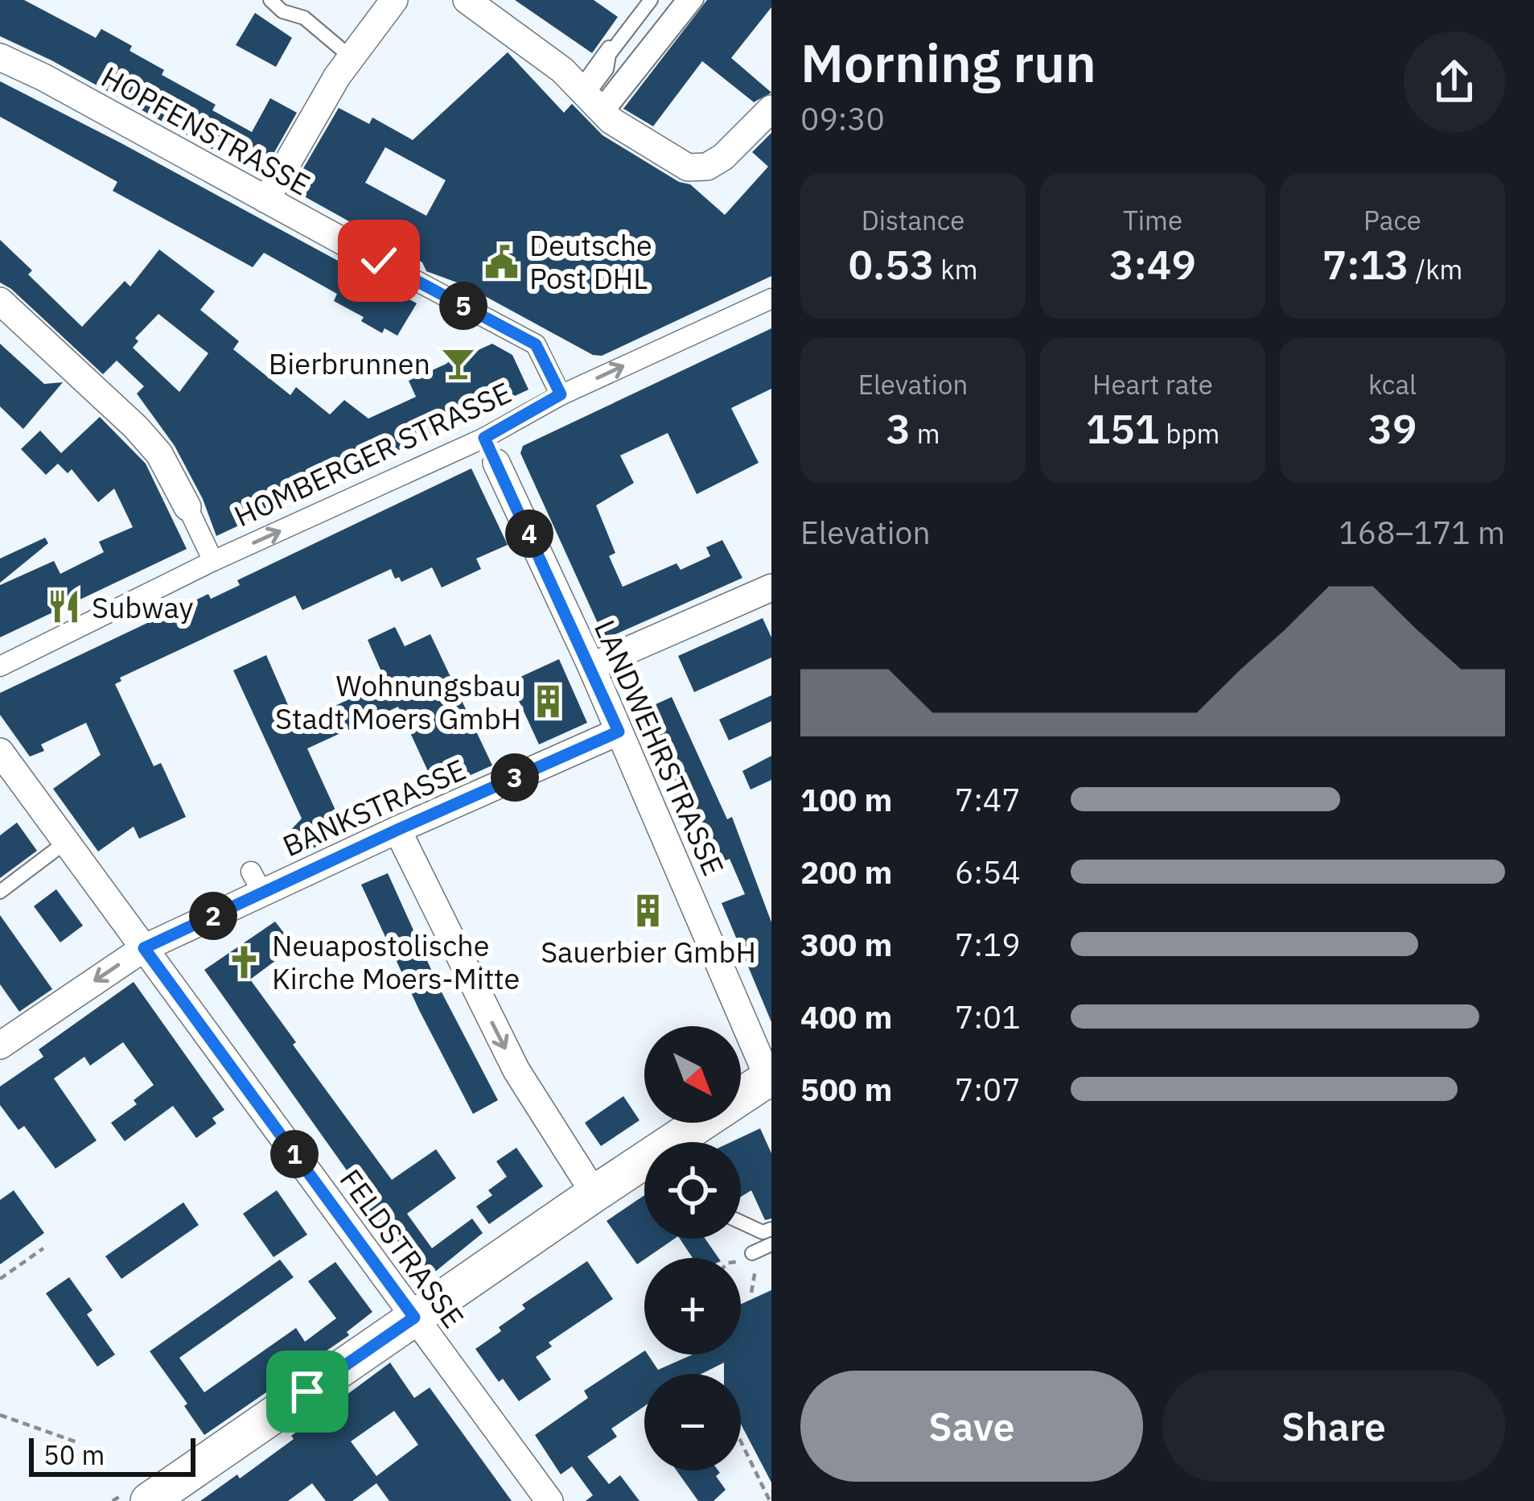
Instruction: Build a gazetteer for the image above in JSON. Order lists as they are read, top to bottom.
{
  "streets": {
    "street": [
      "HOPFENSTRASSE",
      "HOMBERGER STRASSE",
      "LANDWEHRSTRASSE",
      "BANKSTRASSE",
      "FELDSTRASSE"
    ]
  },
  "crossings": [
    ["HOPFENSTRASSE", "HOMBERGER STRASSE"],
    ["HOMBERGER STRASSE", "LANDWEHRSTRASSE"],
    ["LANDWEHRSTRASSE", "BANKSTRASSE"],
    ["BANKSTRASSE", "FELDSTRASSE"]
  ],
  "one_way": ["HOMBERGER STRASSE"],
  "places": {
    "public building": ["Deutsche Post DHL"],
    "bar": ["Bierbrunnen"],
    "restaurant": ["Subway"],
    "building": ["Wohnungsbau Stadt Moers GmbH", "Sauerbier GmbH"],
    "church": ["Neuapostolische Kirche Moers-Mitte"]
  },
  "scale_bar": "50 m",
  "north": "bottom right",
  "page": {
    "heading": ["Morning run", "09:30"],
    "stats": [
      ["Distance", "0.53 km"],
      ["Time", "3:49"],
      ["Pace", "7:13 /km"],
      ["Elevation", "3 m"],
      ["Heart rate", "151 bpm"],
      ["kcal", "39"]
    ],
    "pins": [
      "5",
      "4",
      "3",
      "2",
      "1"
    ],
    "chart": ["Elevation", "168–171 m"],
    "list": [
      {
        "name": "100 m",
        "note": "7:47"
      },
      {
        "name": "200 m",
        "note": "6:54"
      },
      {
        "name": "300 m",
        "note": "7:19"
      },
      {
        "name": "400 m",
        "note": "7:01"
      },
      {
        "name": "500 m",
        "note": "7:07"
      }
    ],
    "map_buttons": ["+", "−"],
    "buttons": ["Save", "Share"],
    "scale": "50 m"
  }
}
